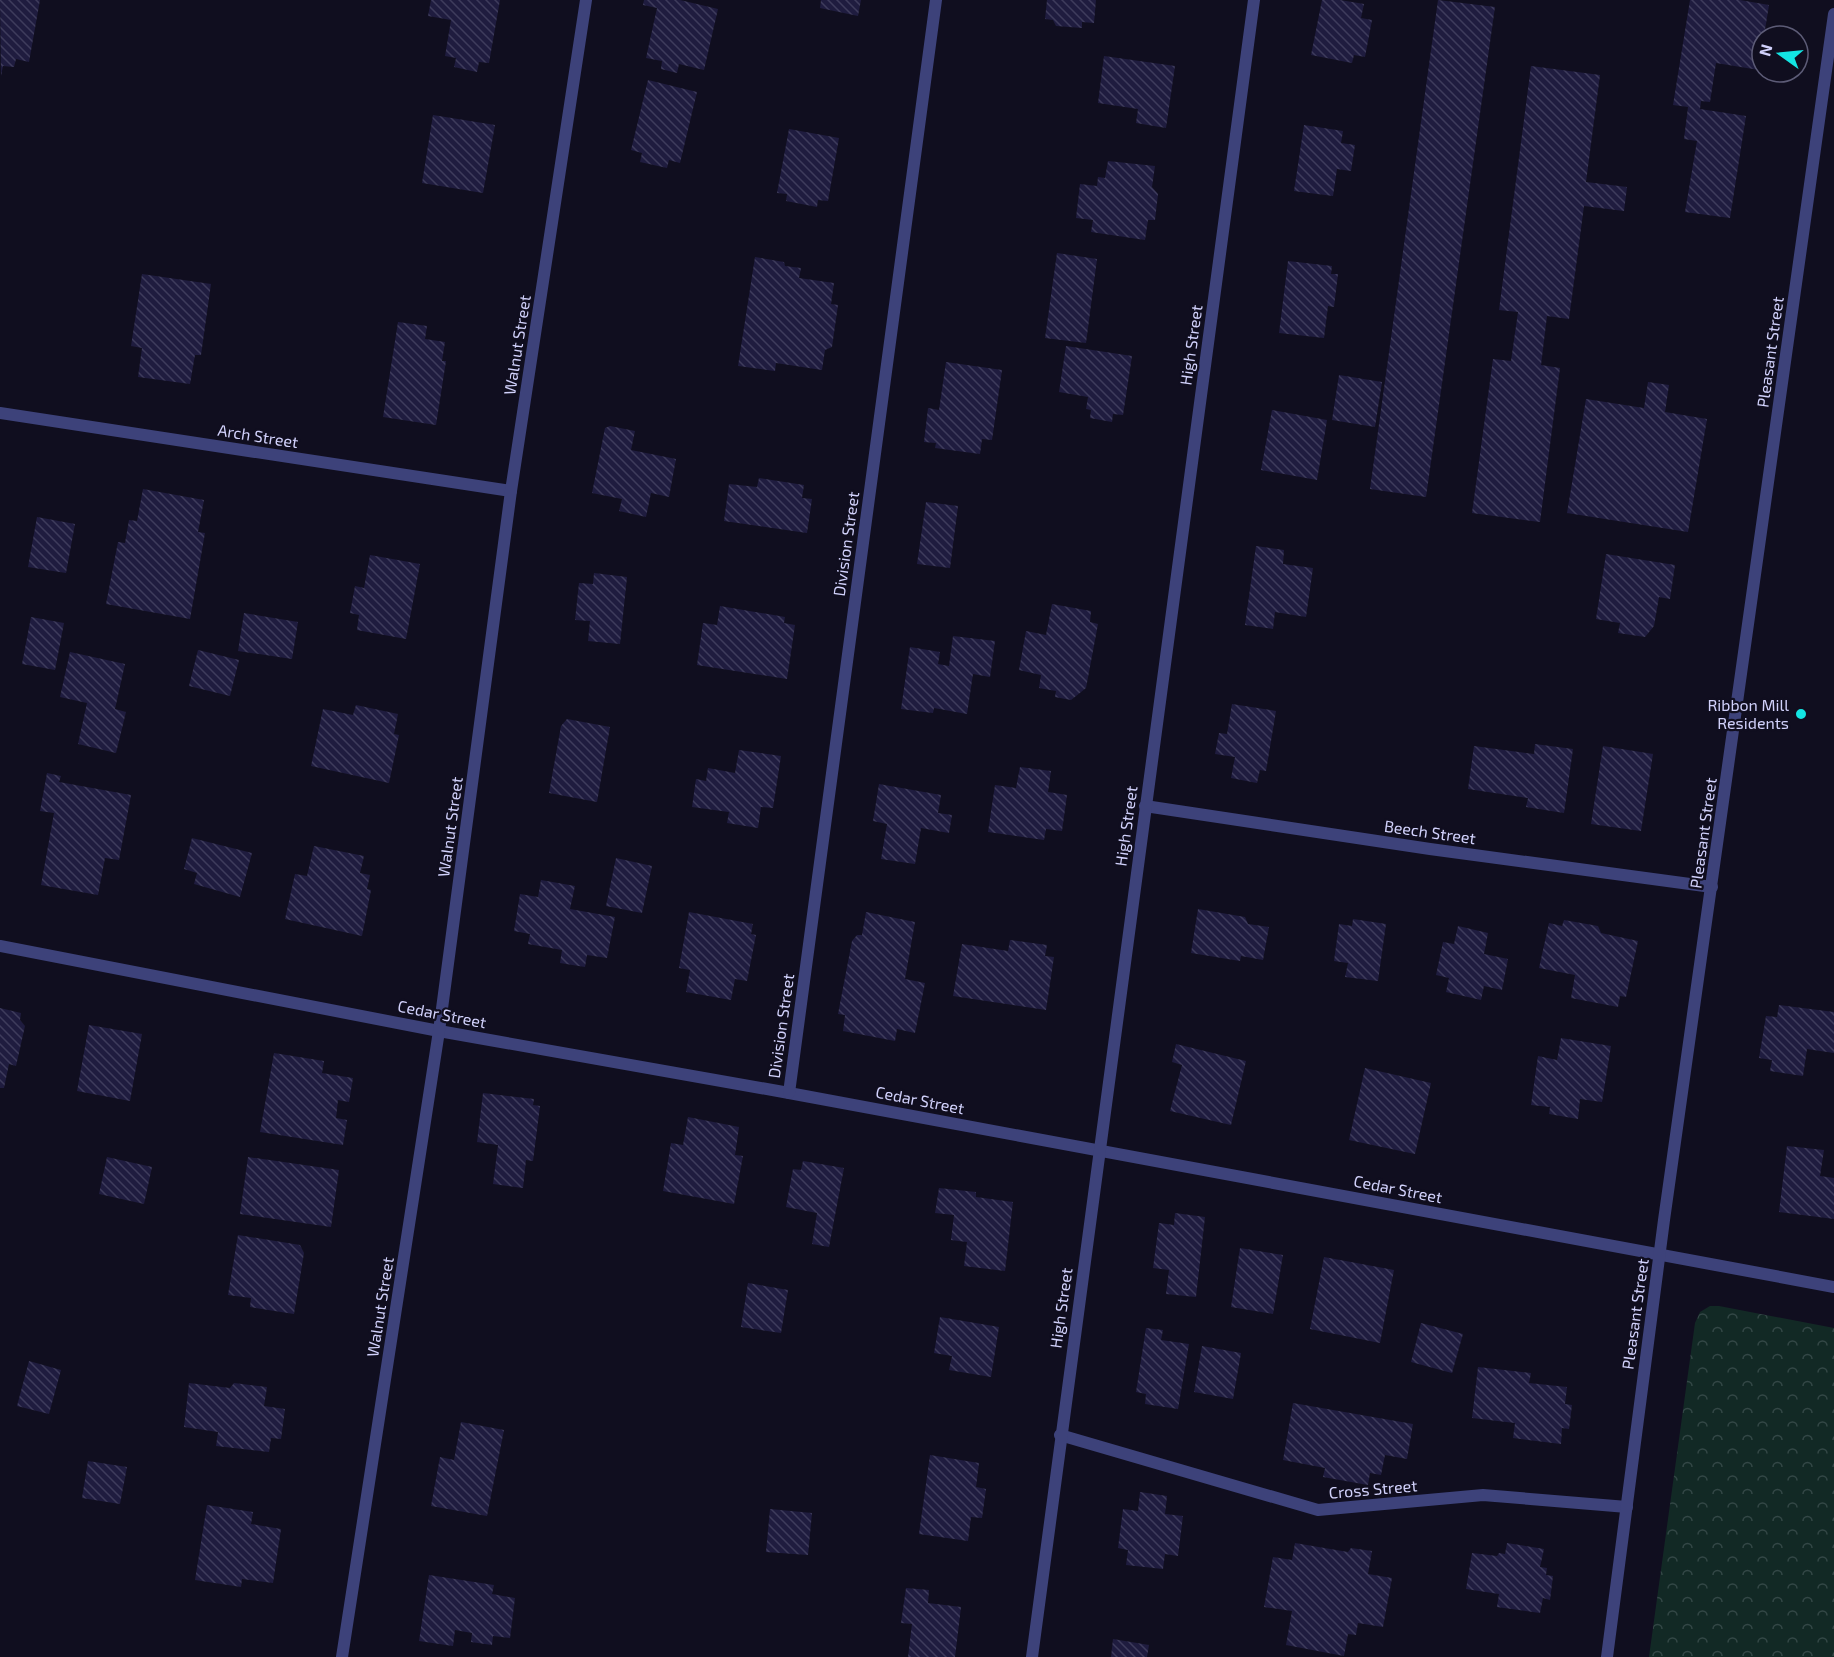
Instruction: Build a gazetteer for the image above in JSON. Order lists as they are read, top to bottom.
{
  "streets": {
    "street": [
      "Walnut Street",
      "High Street",
      "Pleasant Street",
      "Arch Street",
      "Division Street",
      "Beech Street",
      "Cedar Street",
      "Cross Street"
    ]
  },
  "crossings": [
    ["Walnut Street", "Arch Street"],
    ["Walnut Street", "Cedar Street"],
    ["High Street", "Beech Street"],
    ["High Street", "Cedar Street"],
    ["High Street", "Cross Street"],
    ["Pleasant Street", "Beech Street"],
    ["Pleasant Street", "Cedar Street"],
    ["Pleasant Street", "Cross Street"],
    ["Division Street", "Cedar Street"]
  ],
  "places": ["Ribbon Mill Residents"],
  "north": "left"
}
